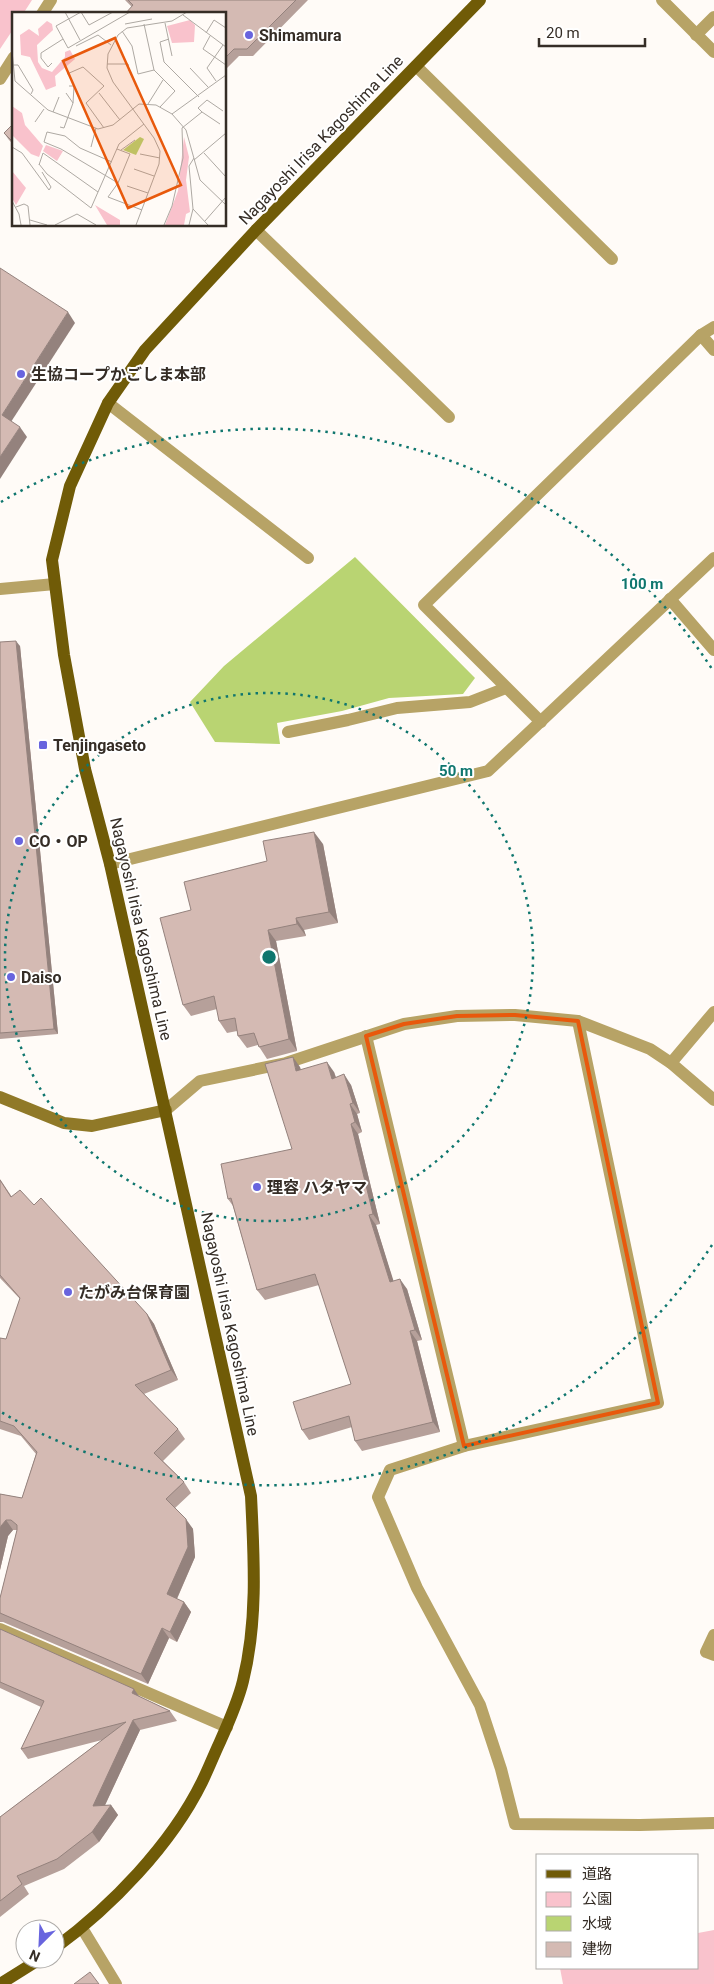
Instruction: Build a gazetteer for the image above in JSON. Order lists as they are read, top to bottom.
{
  "streets": {
    "main road": ["Nagayoshi Irisa Kagoshima Line"]
  },
  "places": {
    "other": [
      "Shimamura",
      "生協コープかごしま本部",
      "CO・OP",
      "Daiso",
      "理容 ハタヤマ",
      "たがみ台保育園"
    ],
    "transit": ["Tenjingaseto"]
  },
  "legend": [
    "道路",
    "公園",
    "水域",
    "建物"
  ],
  "scale_bar": "20 m",
  "north": "bottom left",
  "rings": ["100 m", "50 m"]
}
